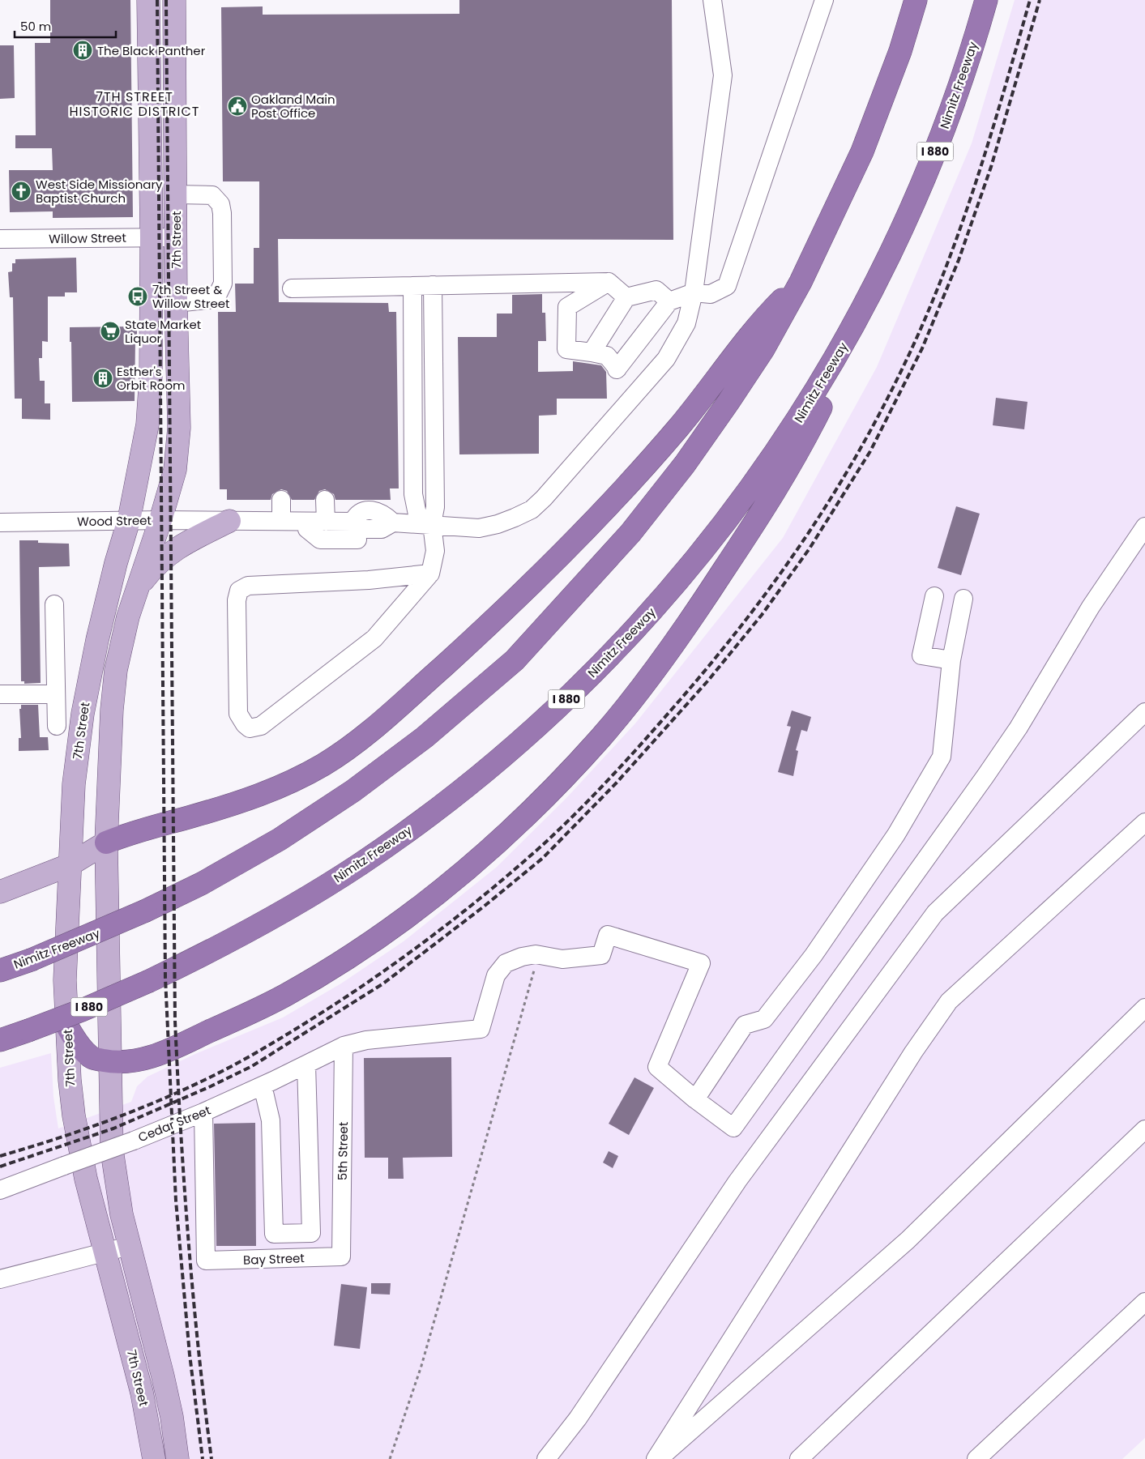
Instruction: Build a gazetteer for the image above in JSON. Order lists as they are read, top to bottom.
{
  "streets": {
    "highway": ["Nimitz Freeway", "I 880"],
    "main road": ["7th Street"],
    "street": [
      "Willow Street",
      "Wood Street",
      "Cedar Street",
      "5th Street",
      "Bay Street"
    ]
  },
  "crossings": [
    ["Willow Street", "7th Street"],
    ["7th Street", "Wood Street"],
    ["Cedar Street", "5th Street"],
    ["Cedar Street", "Bay Street"],
    ["5th Street", "Bay Street"]
  ],
  "districts": ["7TH STREET HISTORIC DISTRICT"],
  "places": {
    "building": ["The Black Panther", "Esther's Orbit Room"],
    "public building": ["Oakland Main Post Office"],
    "church": ["West Side Missionary Baptist Church"],
    "bus stop": ["7th Street & Willow Street"],
    "supermarket": ["State Market Liquor"]
  },
  "scale_bar": "50 m"
}
